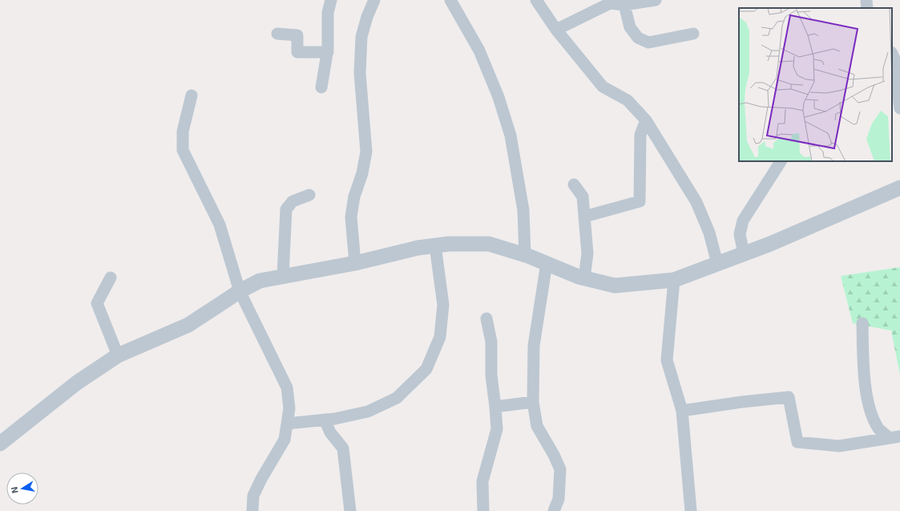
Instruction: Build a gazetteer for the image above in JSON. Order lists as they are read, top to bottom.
{
  "north": "left"
}
